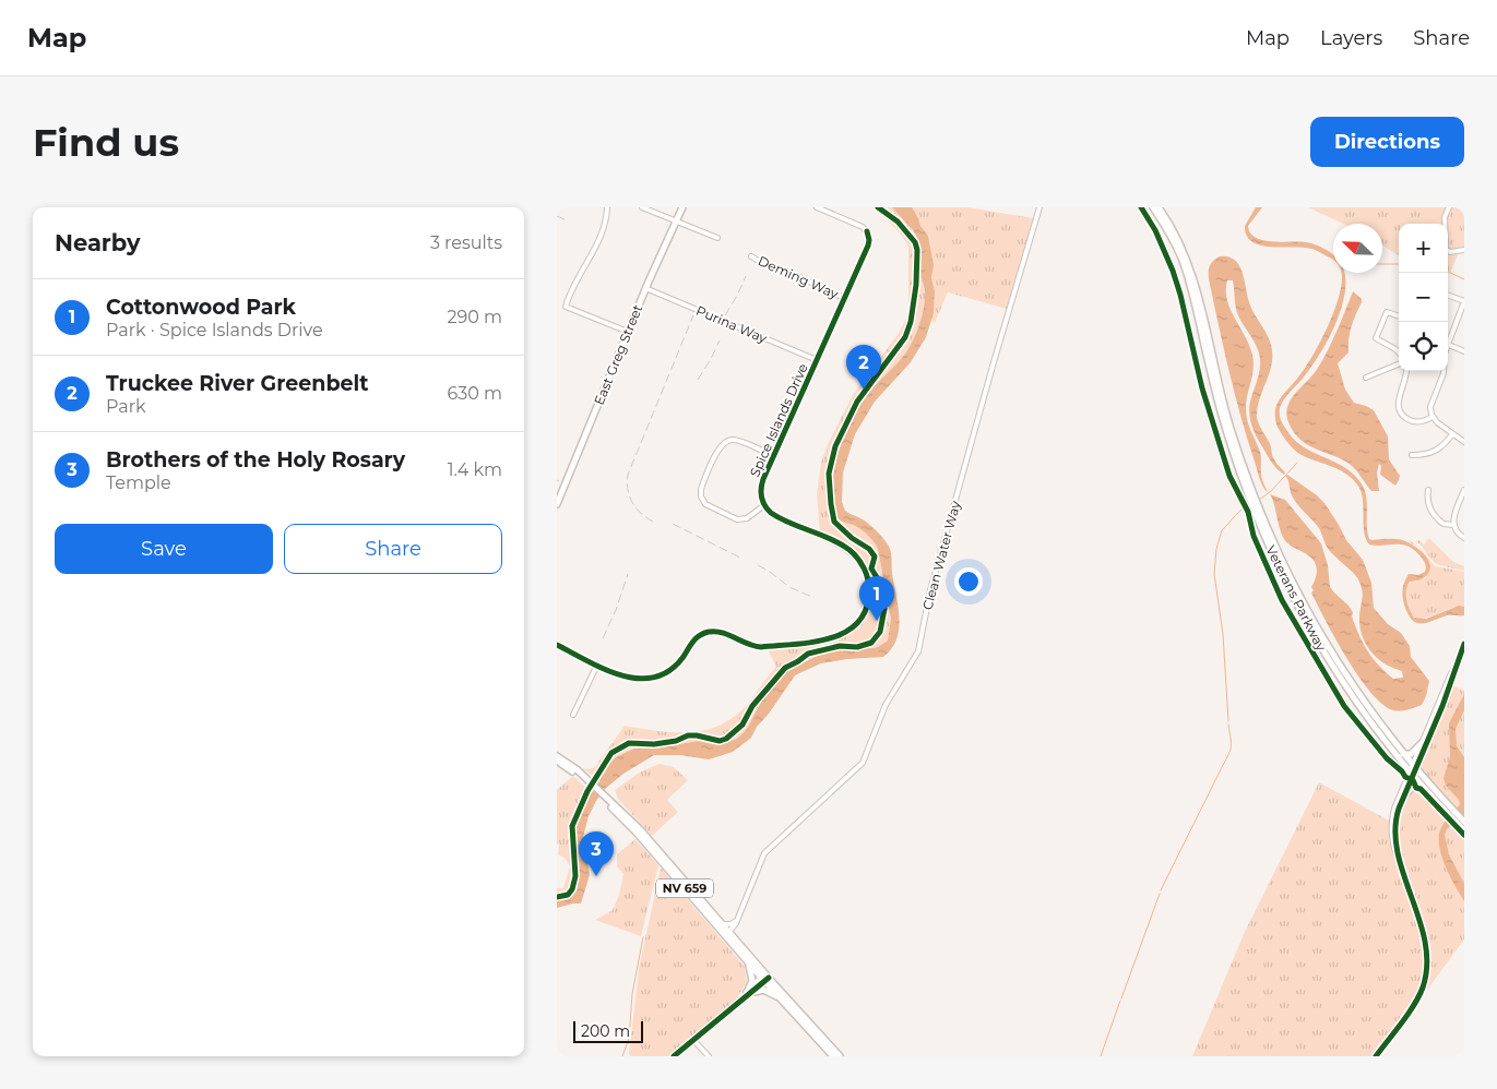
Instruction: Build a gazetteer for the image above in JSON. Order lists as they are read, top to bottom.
{
  "streets": {
    "main road": ["East Greg Street", "Veterans Parkway", "NV 659"],
    "street": [
      "Deming Way",
      "Purina Way",
      "Spice Islands Drive",
      "Clean Water Way"
    ]
  },
  "crossings": [
    ["Deming Way", "Spice Islands Drive"],
    ["Purina Way", "East Greg Street"],
    ["Purina Way", "Spice Islands Drive"],
    ["Clean Water Way", "NV 659"]
  ],
  "scale_bar": "200 m",
  "north": "top left",
  "page": {
    "header": "Map",
    "nav": ["Map", "Layers", "Share"],
    "buttons": [
      "Directions",
      ["Save", "Share"]
    ],
    "title": "Find us",
    "heading": ["Nearby", "3 results"],
    "map_buttons": ["+", "−"],
    "list": [
      {
        "mark": "1",
        "name": "Cottonwood Park",
        "note": "Park · Spice Islands Drive",
        "value": "290 m"
      },
      {
        "mark": "2",
        "name": "Truckee River Greenbelt",
        "note": "Park",
        "value": "630 m"
      },
      {
        "mark": "3",
        "name": "Brothers of the Holy Rosary",
        "note": "Temple",
        "value": "1.4 km"
      }
    ],
    "pins": ["2", "1", "3"],
    "scale": "200 m"
  }
}
